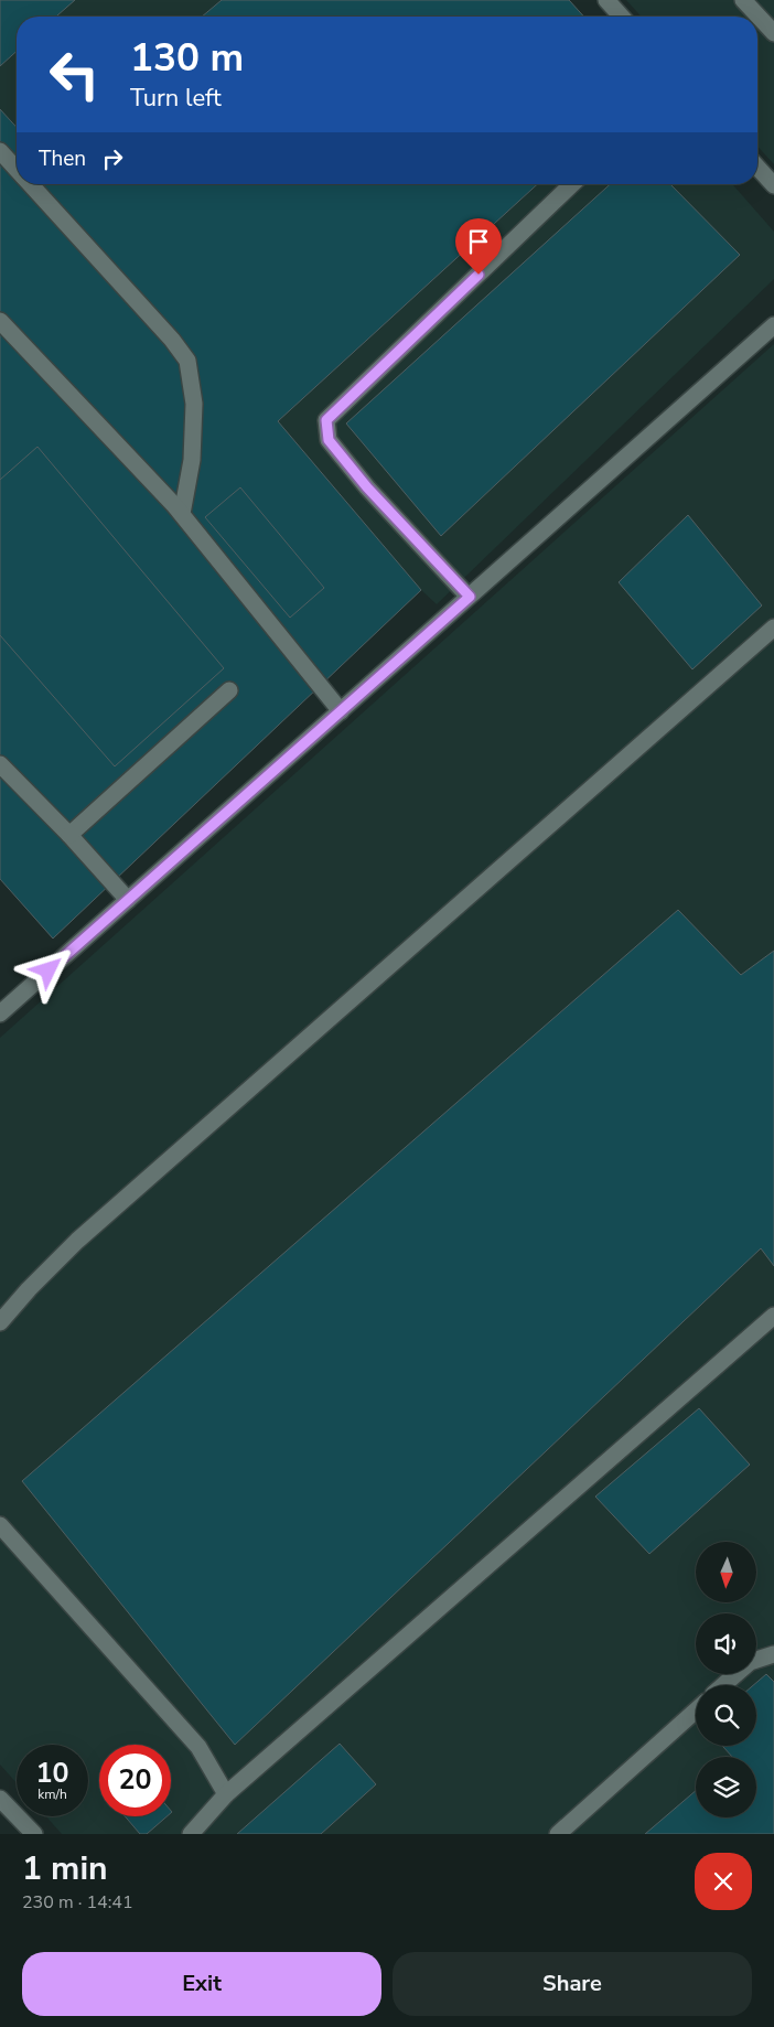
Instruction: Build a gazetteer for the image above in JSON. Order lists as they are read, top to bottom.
{
  "north": "bottom",
  "page": {
    "turn": ["130 m", "Turn left"],
    "then": "Then",
    "speed": "10 km/h",
    "limit": "20",
    "heading": ["1 min", "230 m · 14:41"],
    "buttons": ["Exit", "Share"]
  }
}
